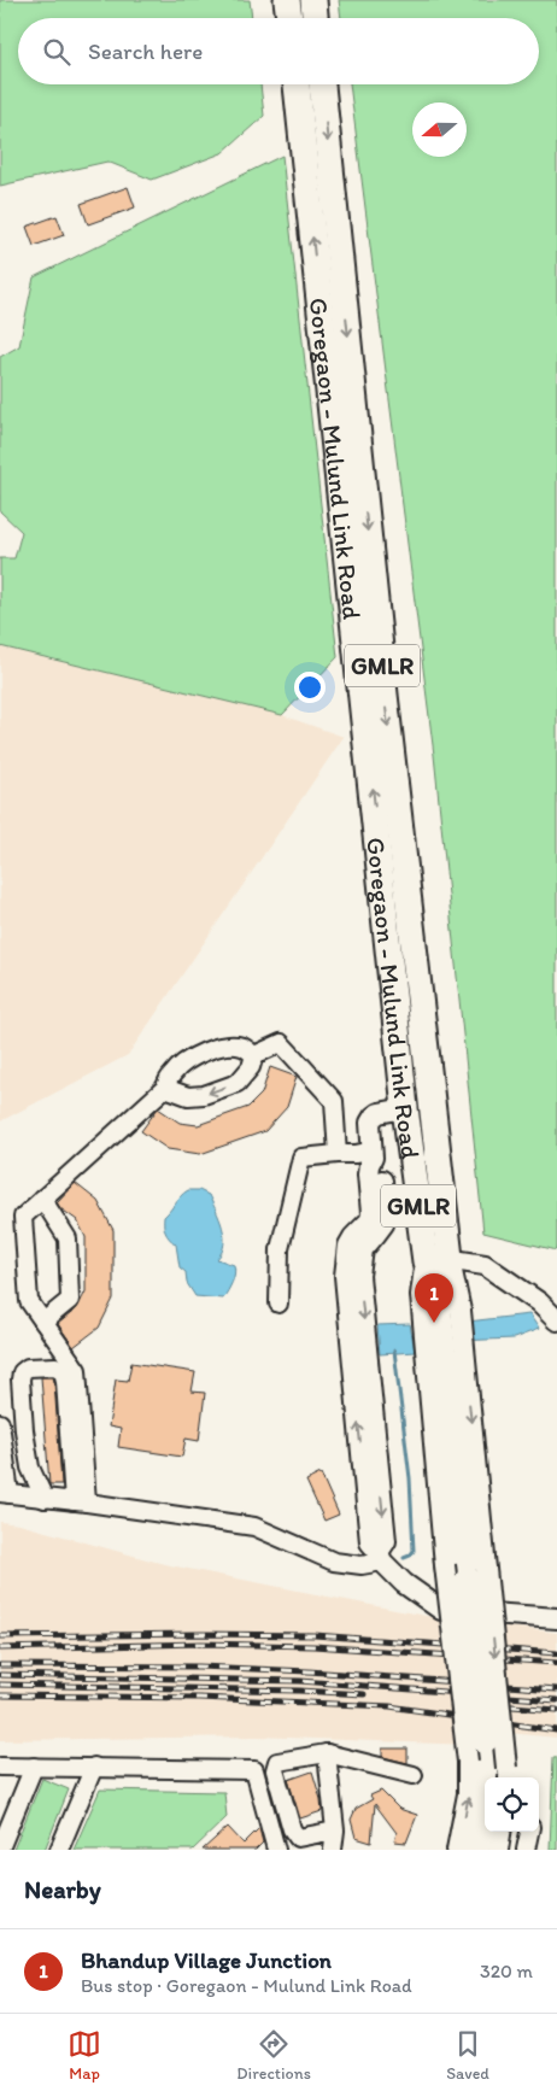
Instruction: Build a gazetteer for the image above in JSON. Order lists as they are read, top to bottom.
{
  "streets": {
    "main road": ["Goregaon - Mulund Link Road", "GMLR"]
  },
  "north": "left",
  "page": {
    "search": "Search here",
    "pins": "1",
    "heading": "Nearby",
    "list": [
      {
        "mark": "1",
        "name": "Bhandup Village Junction",
        "note": "Bus stop · Goregaon - Mulund Link Road",
        "value": "320 m"
      }
    ],
    "nav": ["Map", "Directions", "Saved"]
  }
}
